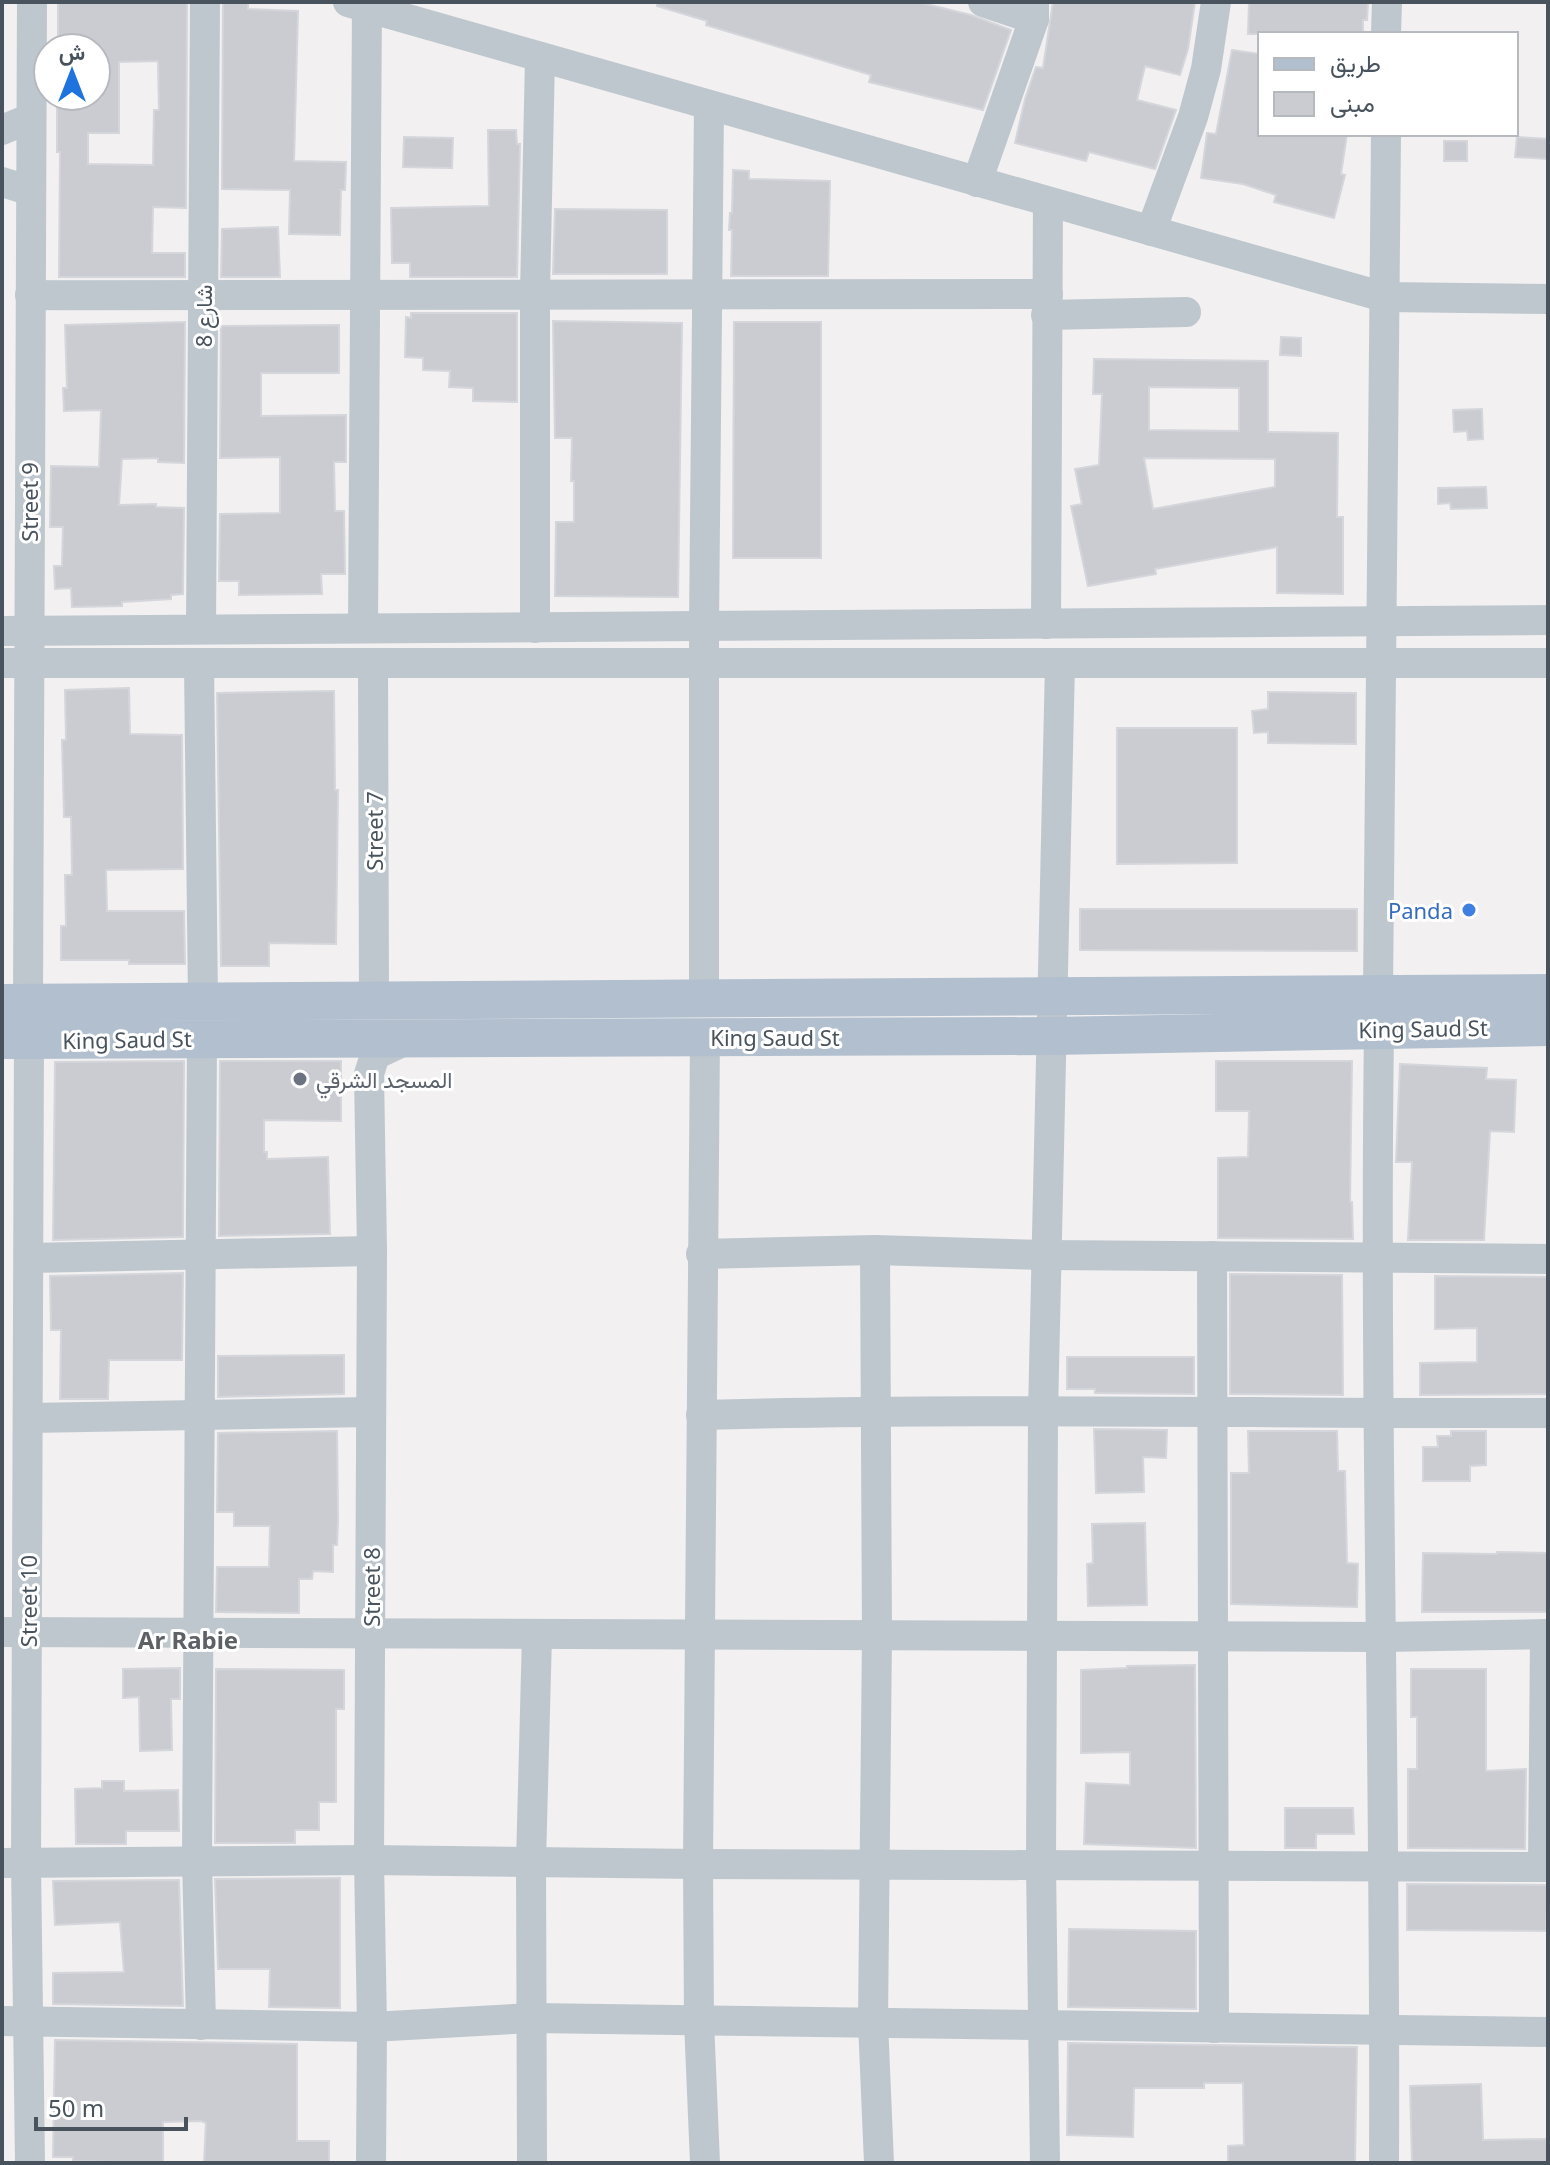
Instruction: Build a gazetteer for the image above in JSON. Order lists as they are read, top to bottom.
{
  "streets": {
    "main road": ["King Saud St"],
    "street": [
      "شارع 8",
      "Street 9",
      "Street 7",
      "Street 8",
      "Street 10"
    ]
  },
  "crossings": [
    ["Street 9", "King Saud St"],
    ["Street 7", "King Saud St"],
    ["King Saud St", "Street 8"],
    ["King Saud St", "Street 10"]
  ],
  "districts": ["Ar Rabie"],
  "places": ["Panda", "المسجد الشرقي"],
  "legend": ["طريق", "مبنى"],
  "scale_bar": "50 m",
  "north": "top"
}
